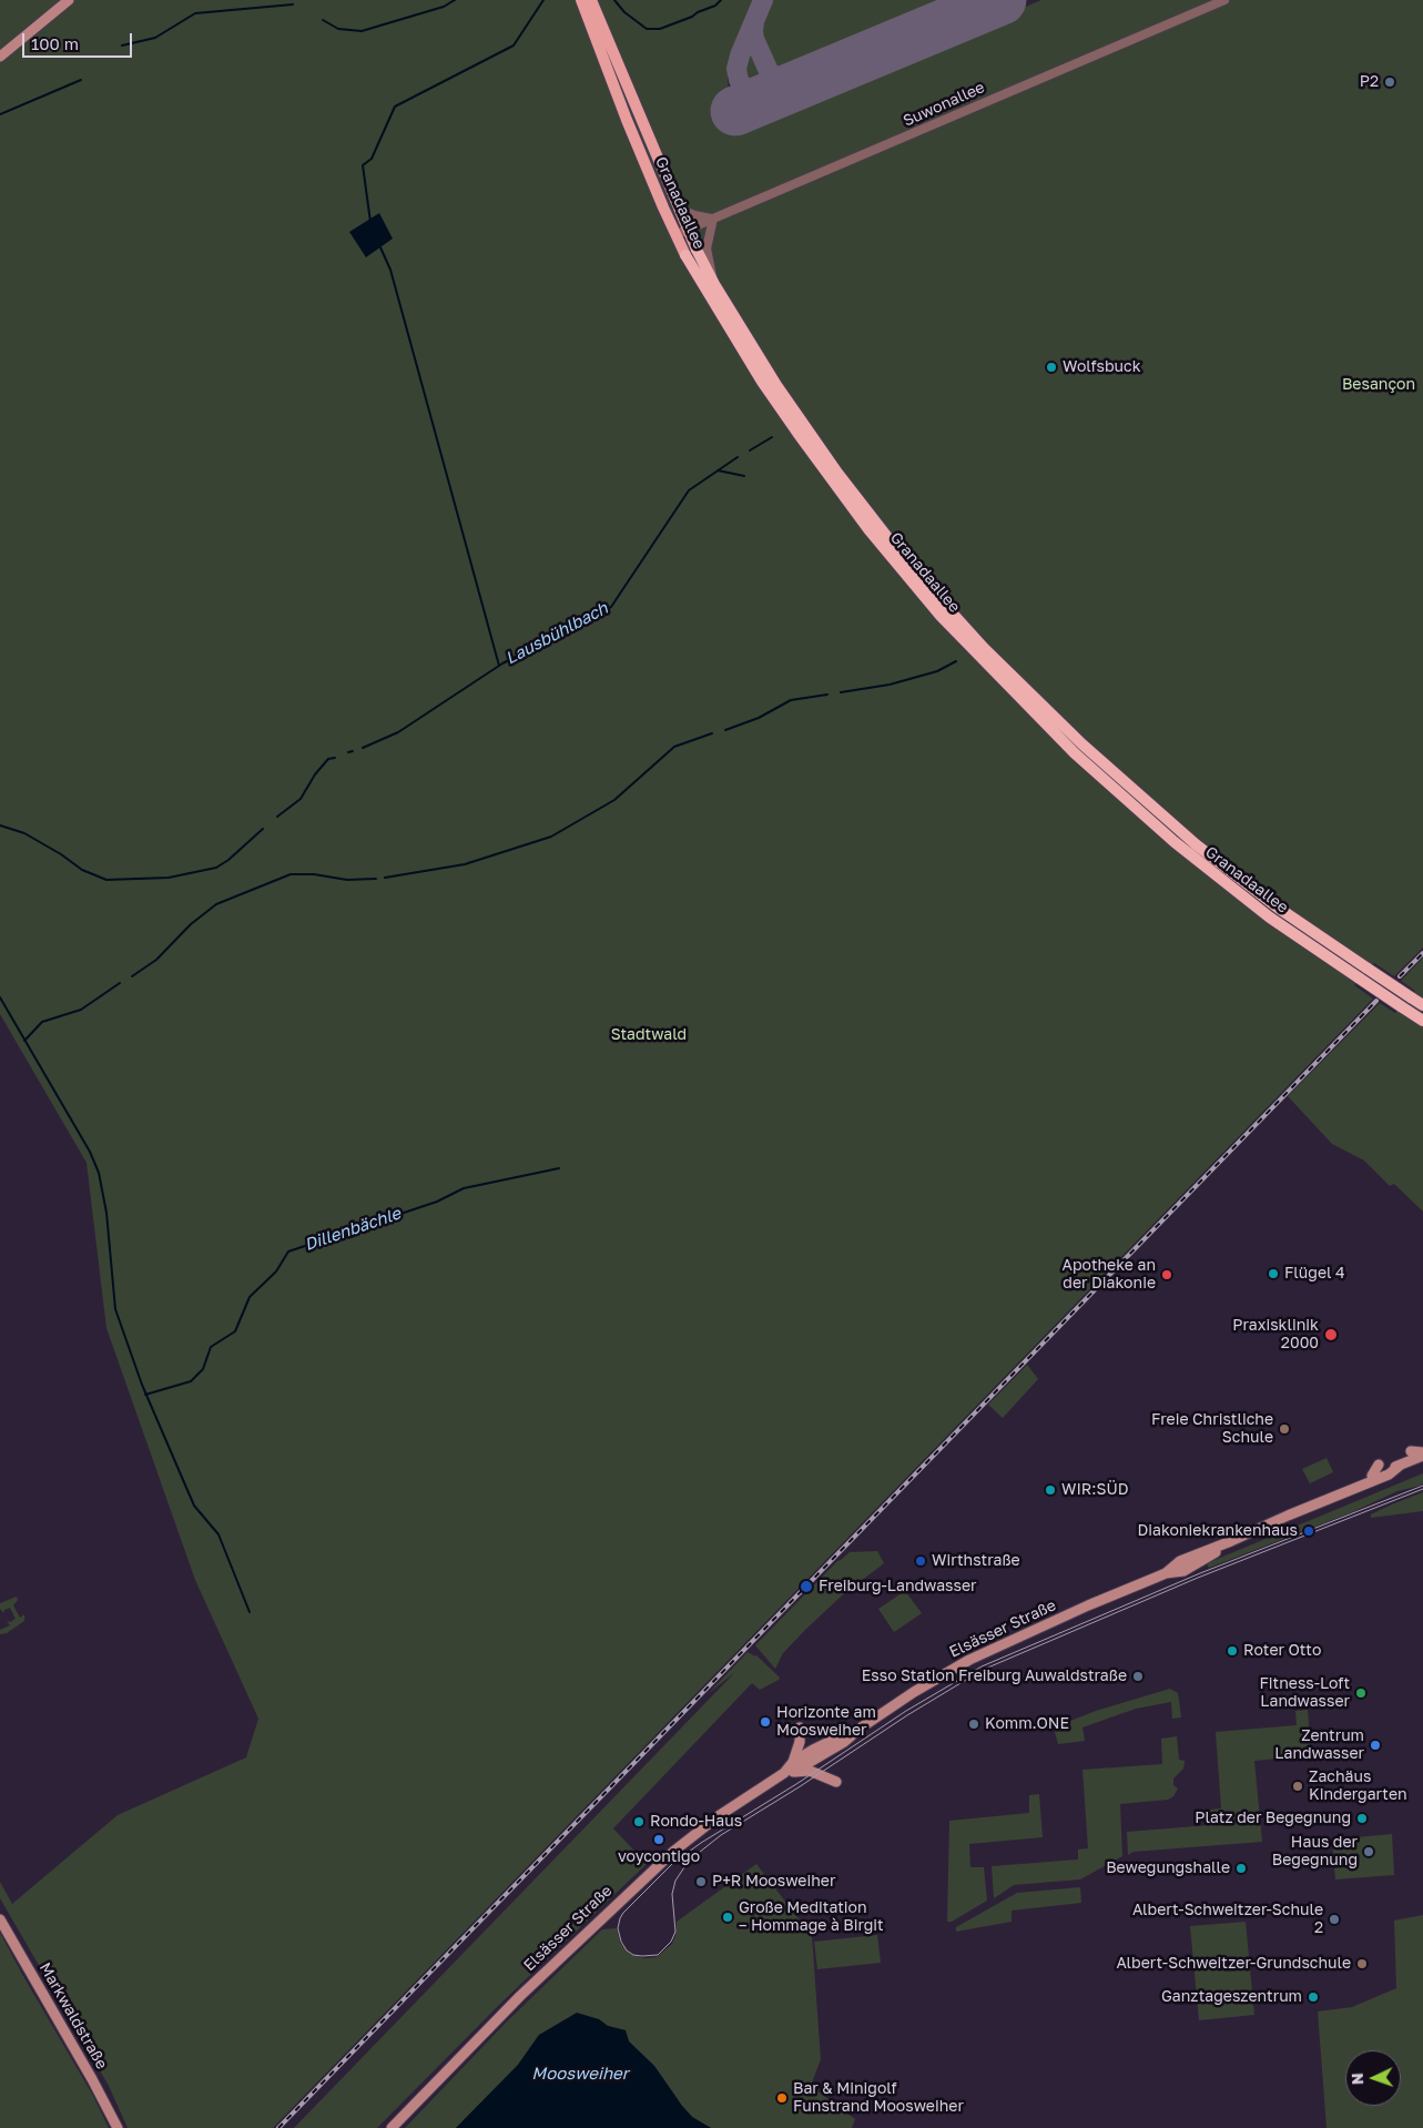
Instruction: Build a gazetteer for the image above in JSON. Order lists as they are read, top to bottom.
{
  "streets": {
    "highway": ["Granadaallee"],
    "main road": ["Elsässer Straße", "Markwaldstraße"],
    "street": ["Suwonallee"]
  },
  "crossings": [
    ["Suwonallee", "Granadaallee"]
  ],
  "water": ["Lausbühlbach", "Dillenbächle", "Moosweiher"],
  "parks": ["Besançon", "Stadtwald"],
  "places": [
    "P2",
    "Wolfsbuck",
    "Flügel 4",
    "Apotheke an der Diakonie",
    "Praxisklinik 2000",
    "Freie Christliche Schule",
    "WIR:SÜD",
    "Diakoniekrankenhaus",
    "Wirthstraße",
    "Freiburg-Landwasser",
    "Roter Otto",
    "Esso Station Freiburg Auwaldstraße",
    "Fitness-Loft Landwasser",
    "Horizonte am Moosweiher",
    "Komm.ONE",
    "Zentrum Landwasser",
    "Zachäus Kindergarten",
    "Platz der Begegnung",
    "Rondo-Haus",
    "voycontigo",
    "Haus der Begegnung",
    "Bewegungshalle",
    "P+R Moosweiher",
    "Große Meditation – Hommage à Birgit",
    "Albert-Schweitzer-Schule 2",
    "Albert-Schweitzer-Grundschule",
    "Ganztageszentrum",
    "Bar & Minigolf Funstrand Moosweiher"
  ],
  "scale_bar": "100 m",
  "north": "left"
}
